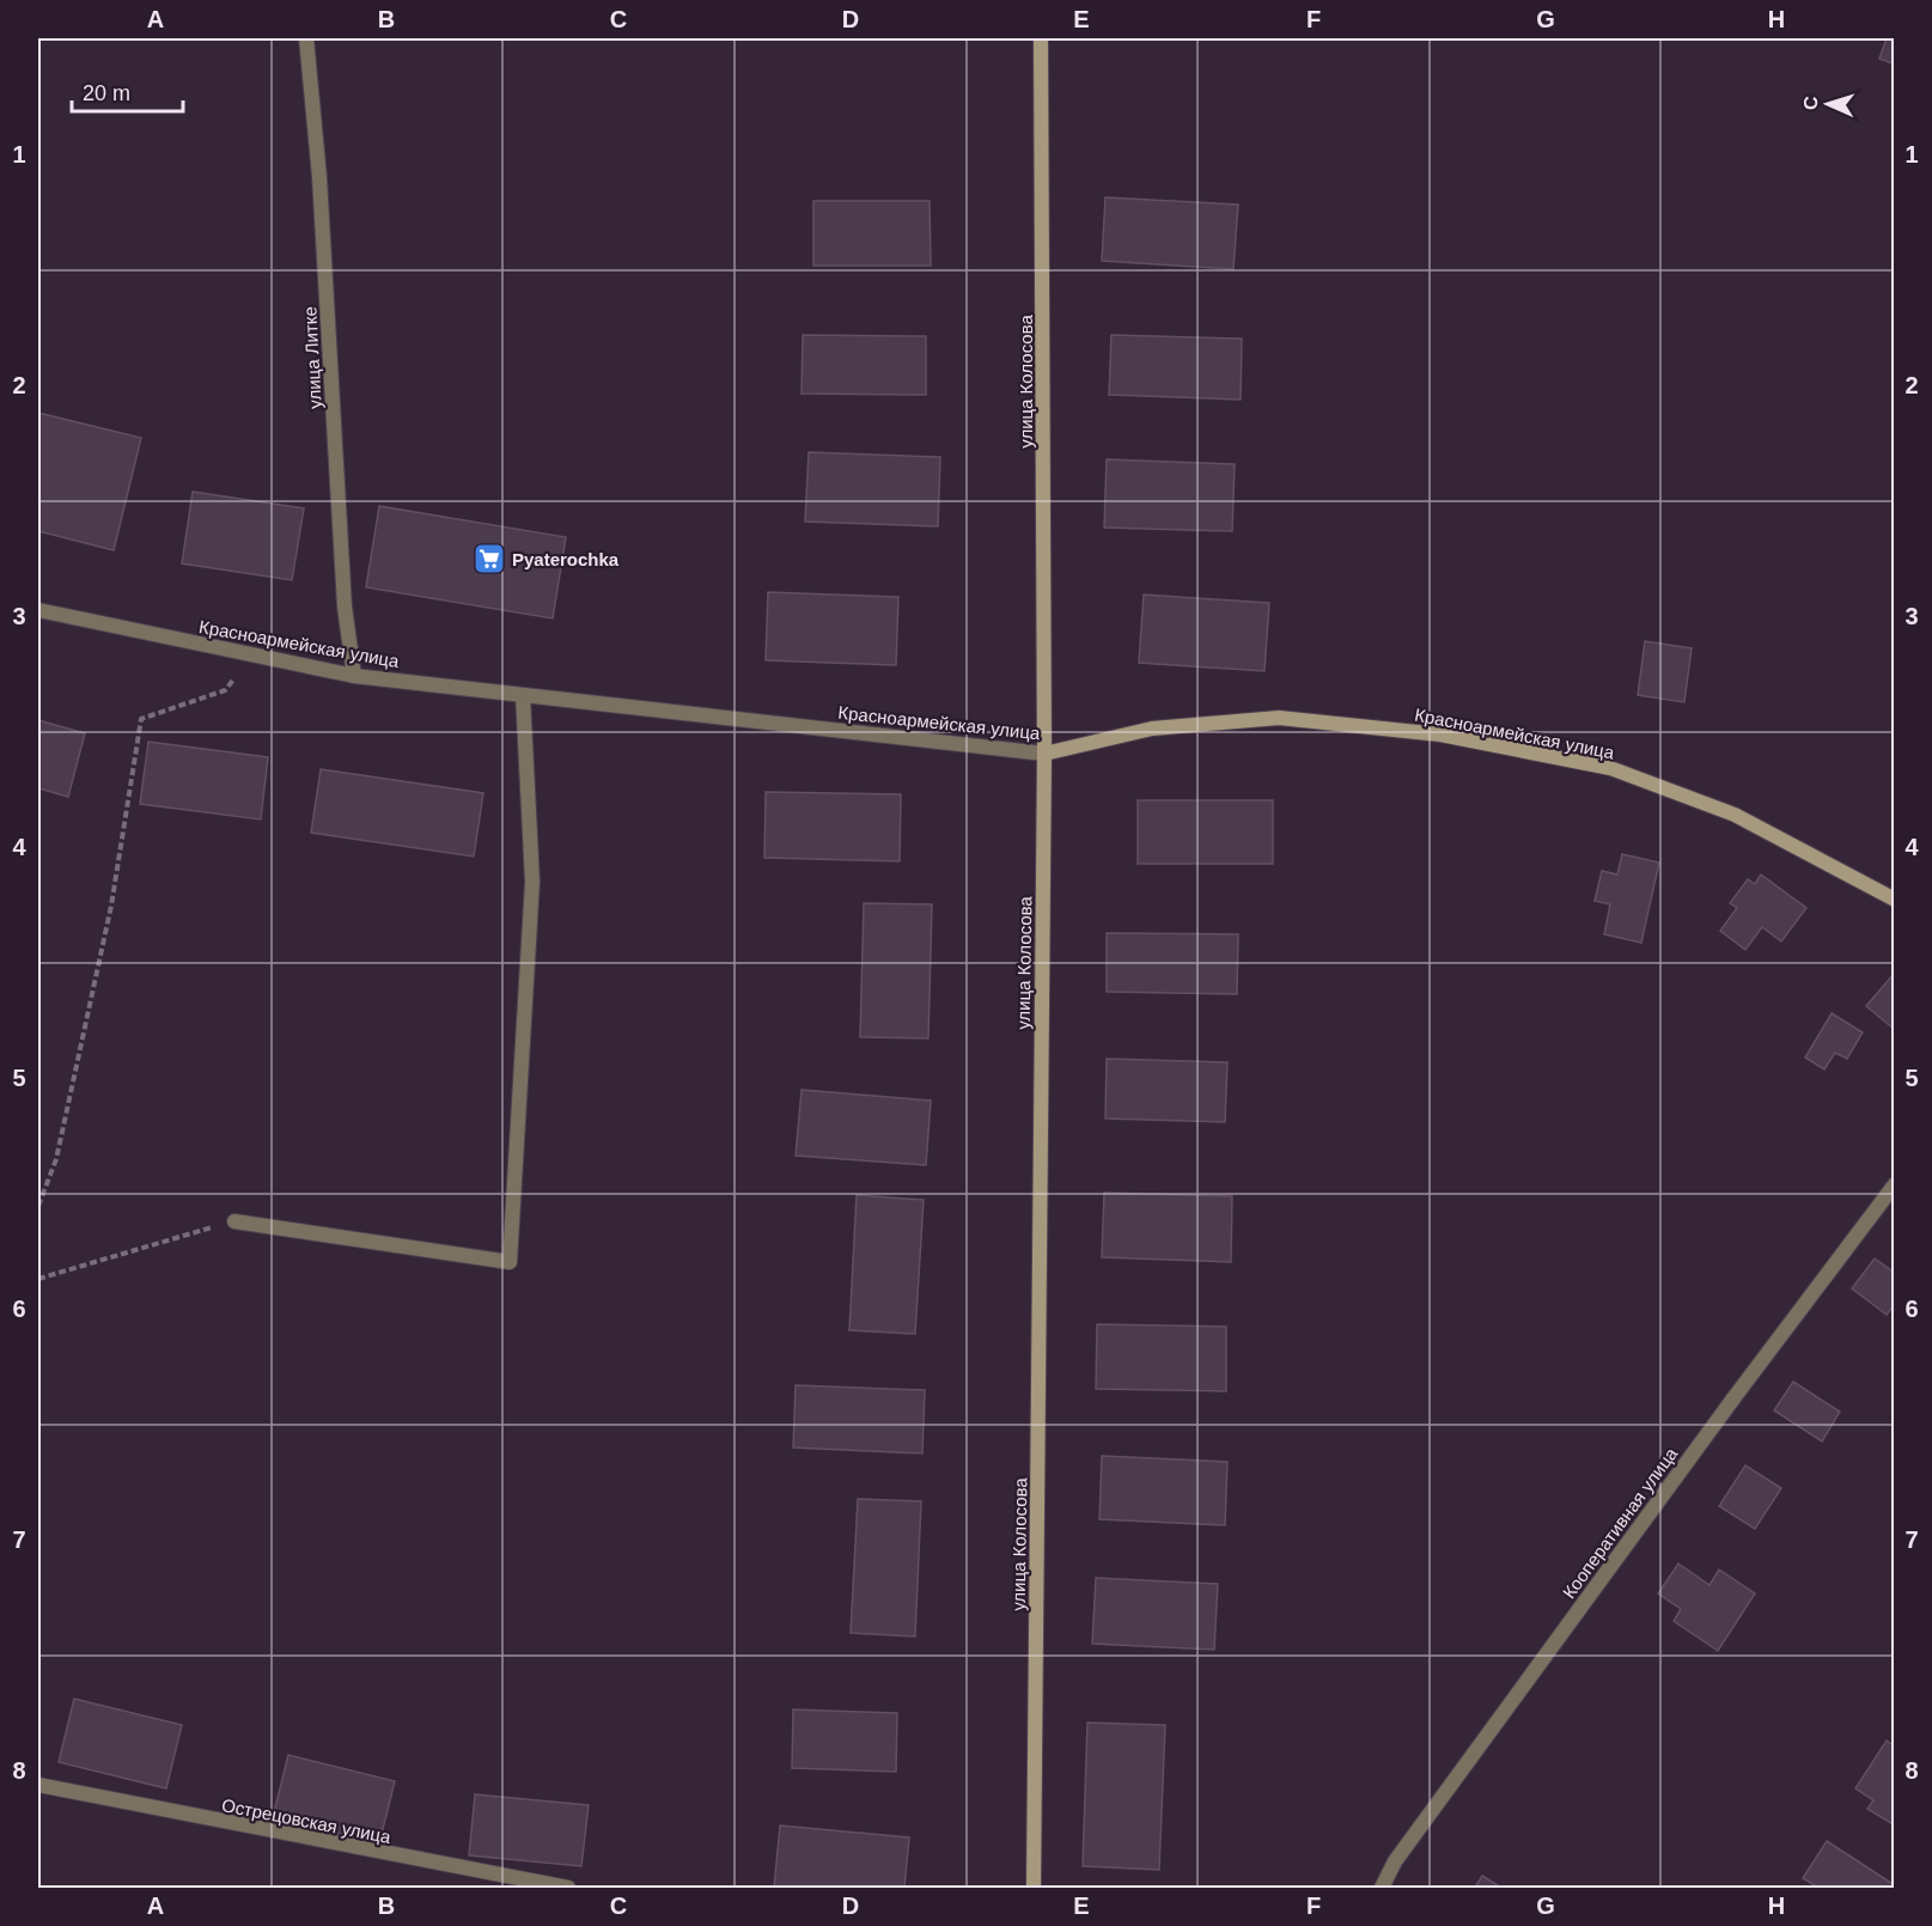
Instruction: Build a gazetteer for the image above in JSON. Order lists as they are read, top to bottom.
{
  "streets": {
    "main road": ["улица Колосова", "Красноармейская улица"],
    "street": ["улица Литке", "Кооперативная улица", "Острецовская улица"]
  },
  "crossings": [
    ["улица Литке", "Красноармейская улица"],
    ["улица Колосова", "Красноармейская улица"]
  ],
  "places": {
    "supermarket": ["Pyaterochka"]
  },
  "scale_bar": "20 m",
  "north": "left",
  "grid": {
    "columns": [
      "A",
      "B",
      "C",
      "D",
      "E",
      "F",
      "G",
      "H"
    ],
    "rows": [
      "1",
      "2",
      "3",
      "4",
      "5",
      "6",
      "7",
      "8"
    ]
  }
}
